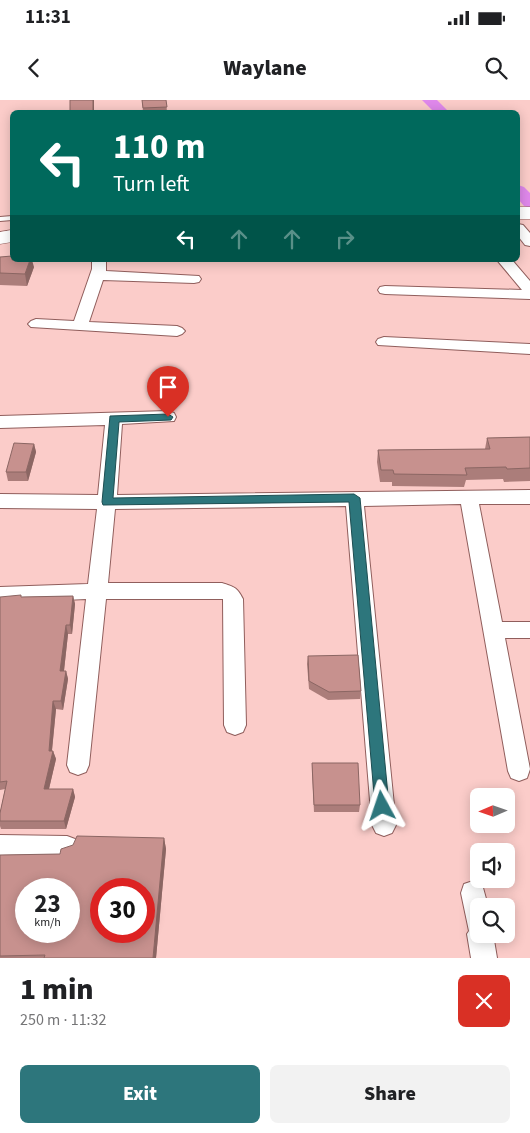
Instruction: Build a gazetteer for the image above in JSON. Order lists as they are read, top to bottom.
{
  "north": "left",
  "page": {
    "status": "11:31",
    "header": "Waylane",
    "turn": ["110 m", "Turn left"],
    "speed": "23 km/h",
    "limit": "30",
    "heading": ["1 min", "250 m · 11:32"],
    "buttons": ["Exit", "Share"]
  }
}
